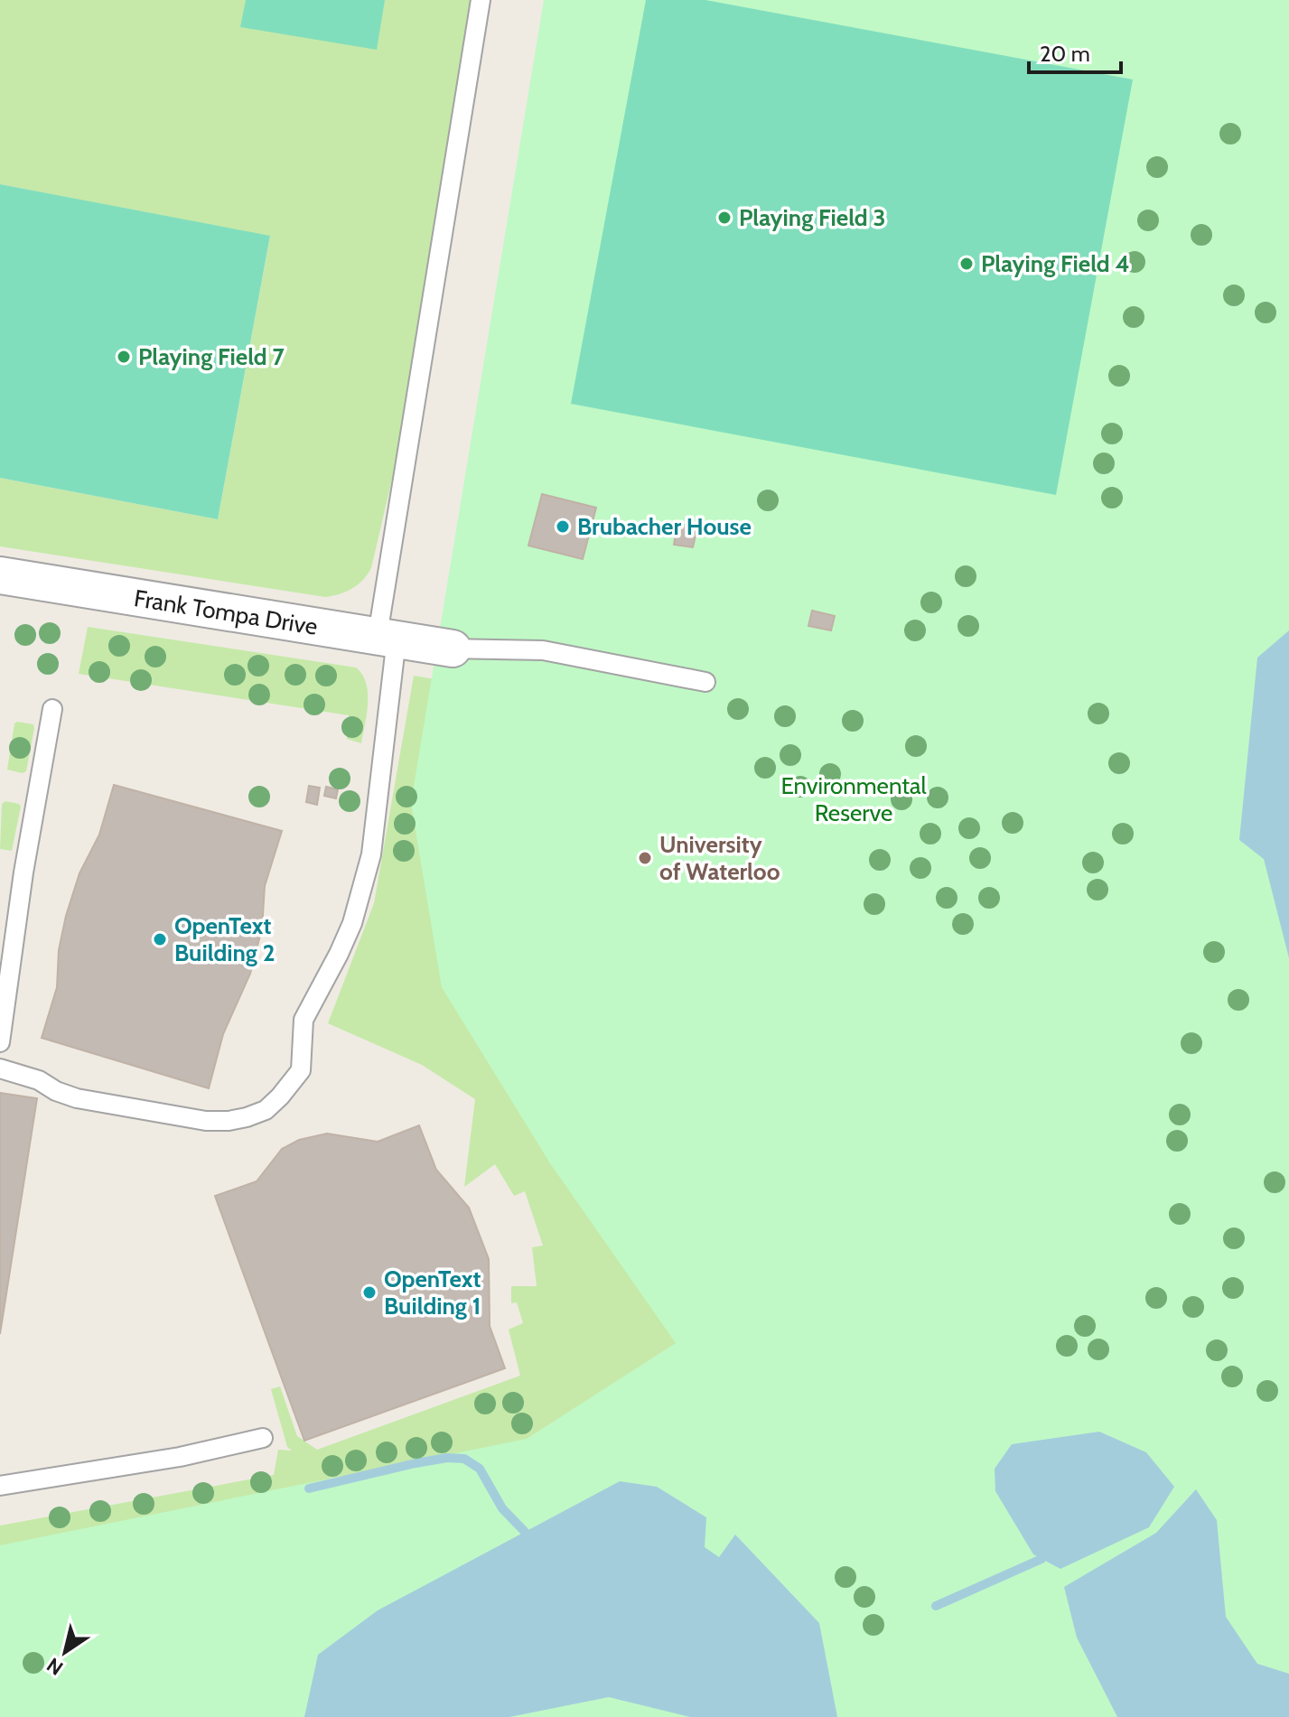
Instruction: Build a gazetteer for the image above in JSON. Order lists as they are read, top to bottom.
{
  "streets": {
    "street": ["Frank Tompa Drive"]
  },
  "parks": ["Environmental Reserve"],
  "places": [
    "Playing Field 3",
    "Playing Field 4",
    "Playing Field 7",
    "Brubacher House",
    "University of Waterloo",
    "OpenText Building 2",
    "OpenText Building 1"
  ],
  "scale_bar": "20 m",
  "north": "bottom left"
}
